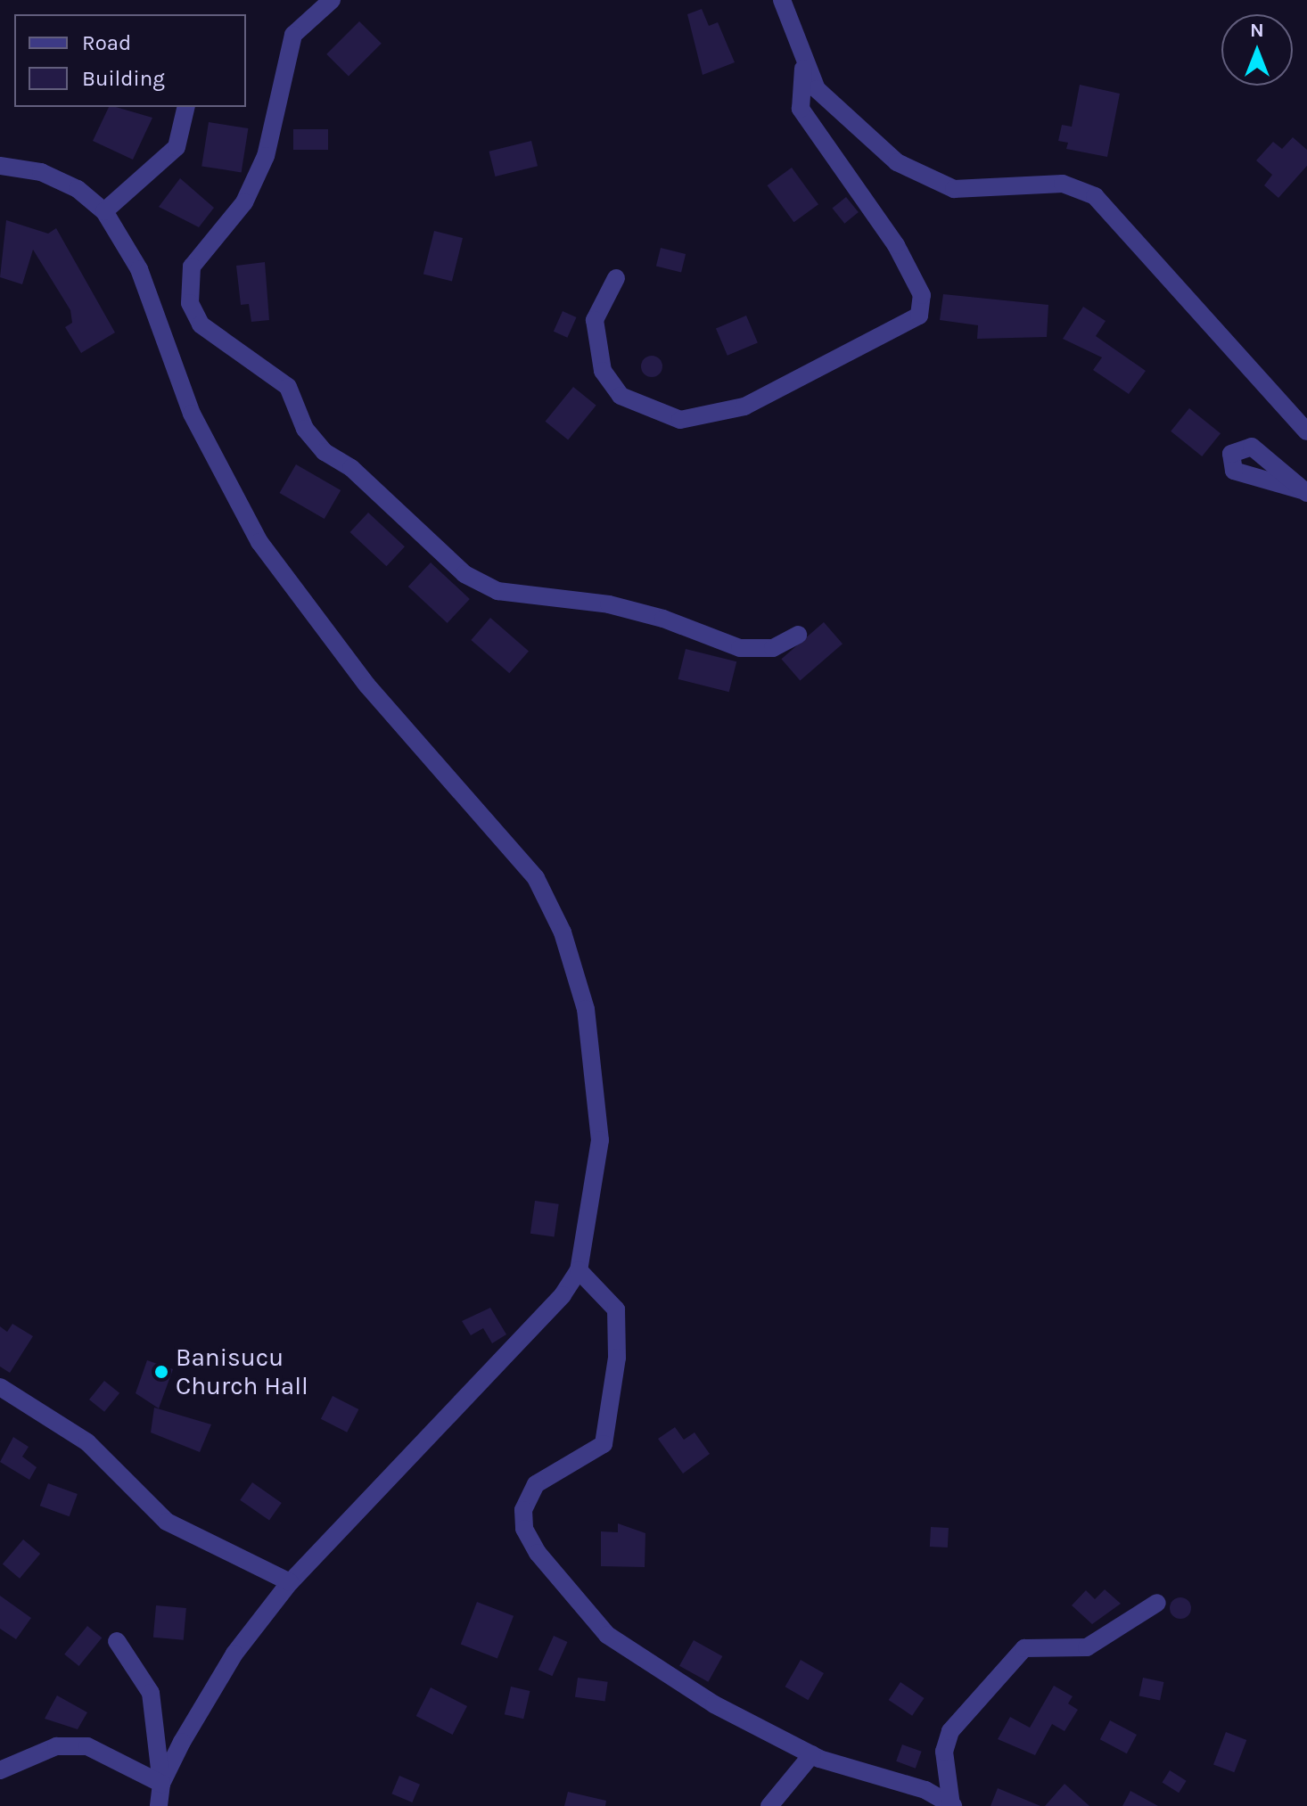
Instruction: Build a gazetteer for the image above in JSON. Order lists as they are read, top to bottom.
{
  "places": ["Banisucu Church Hall"],
  "legend": ["Road", "Building"],
  "north": "top"
}
